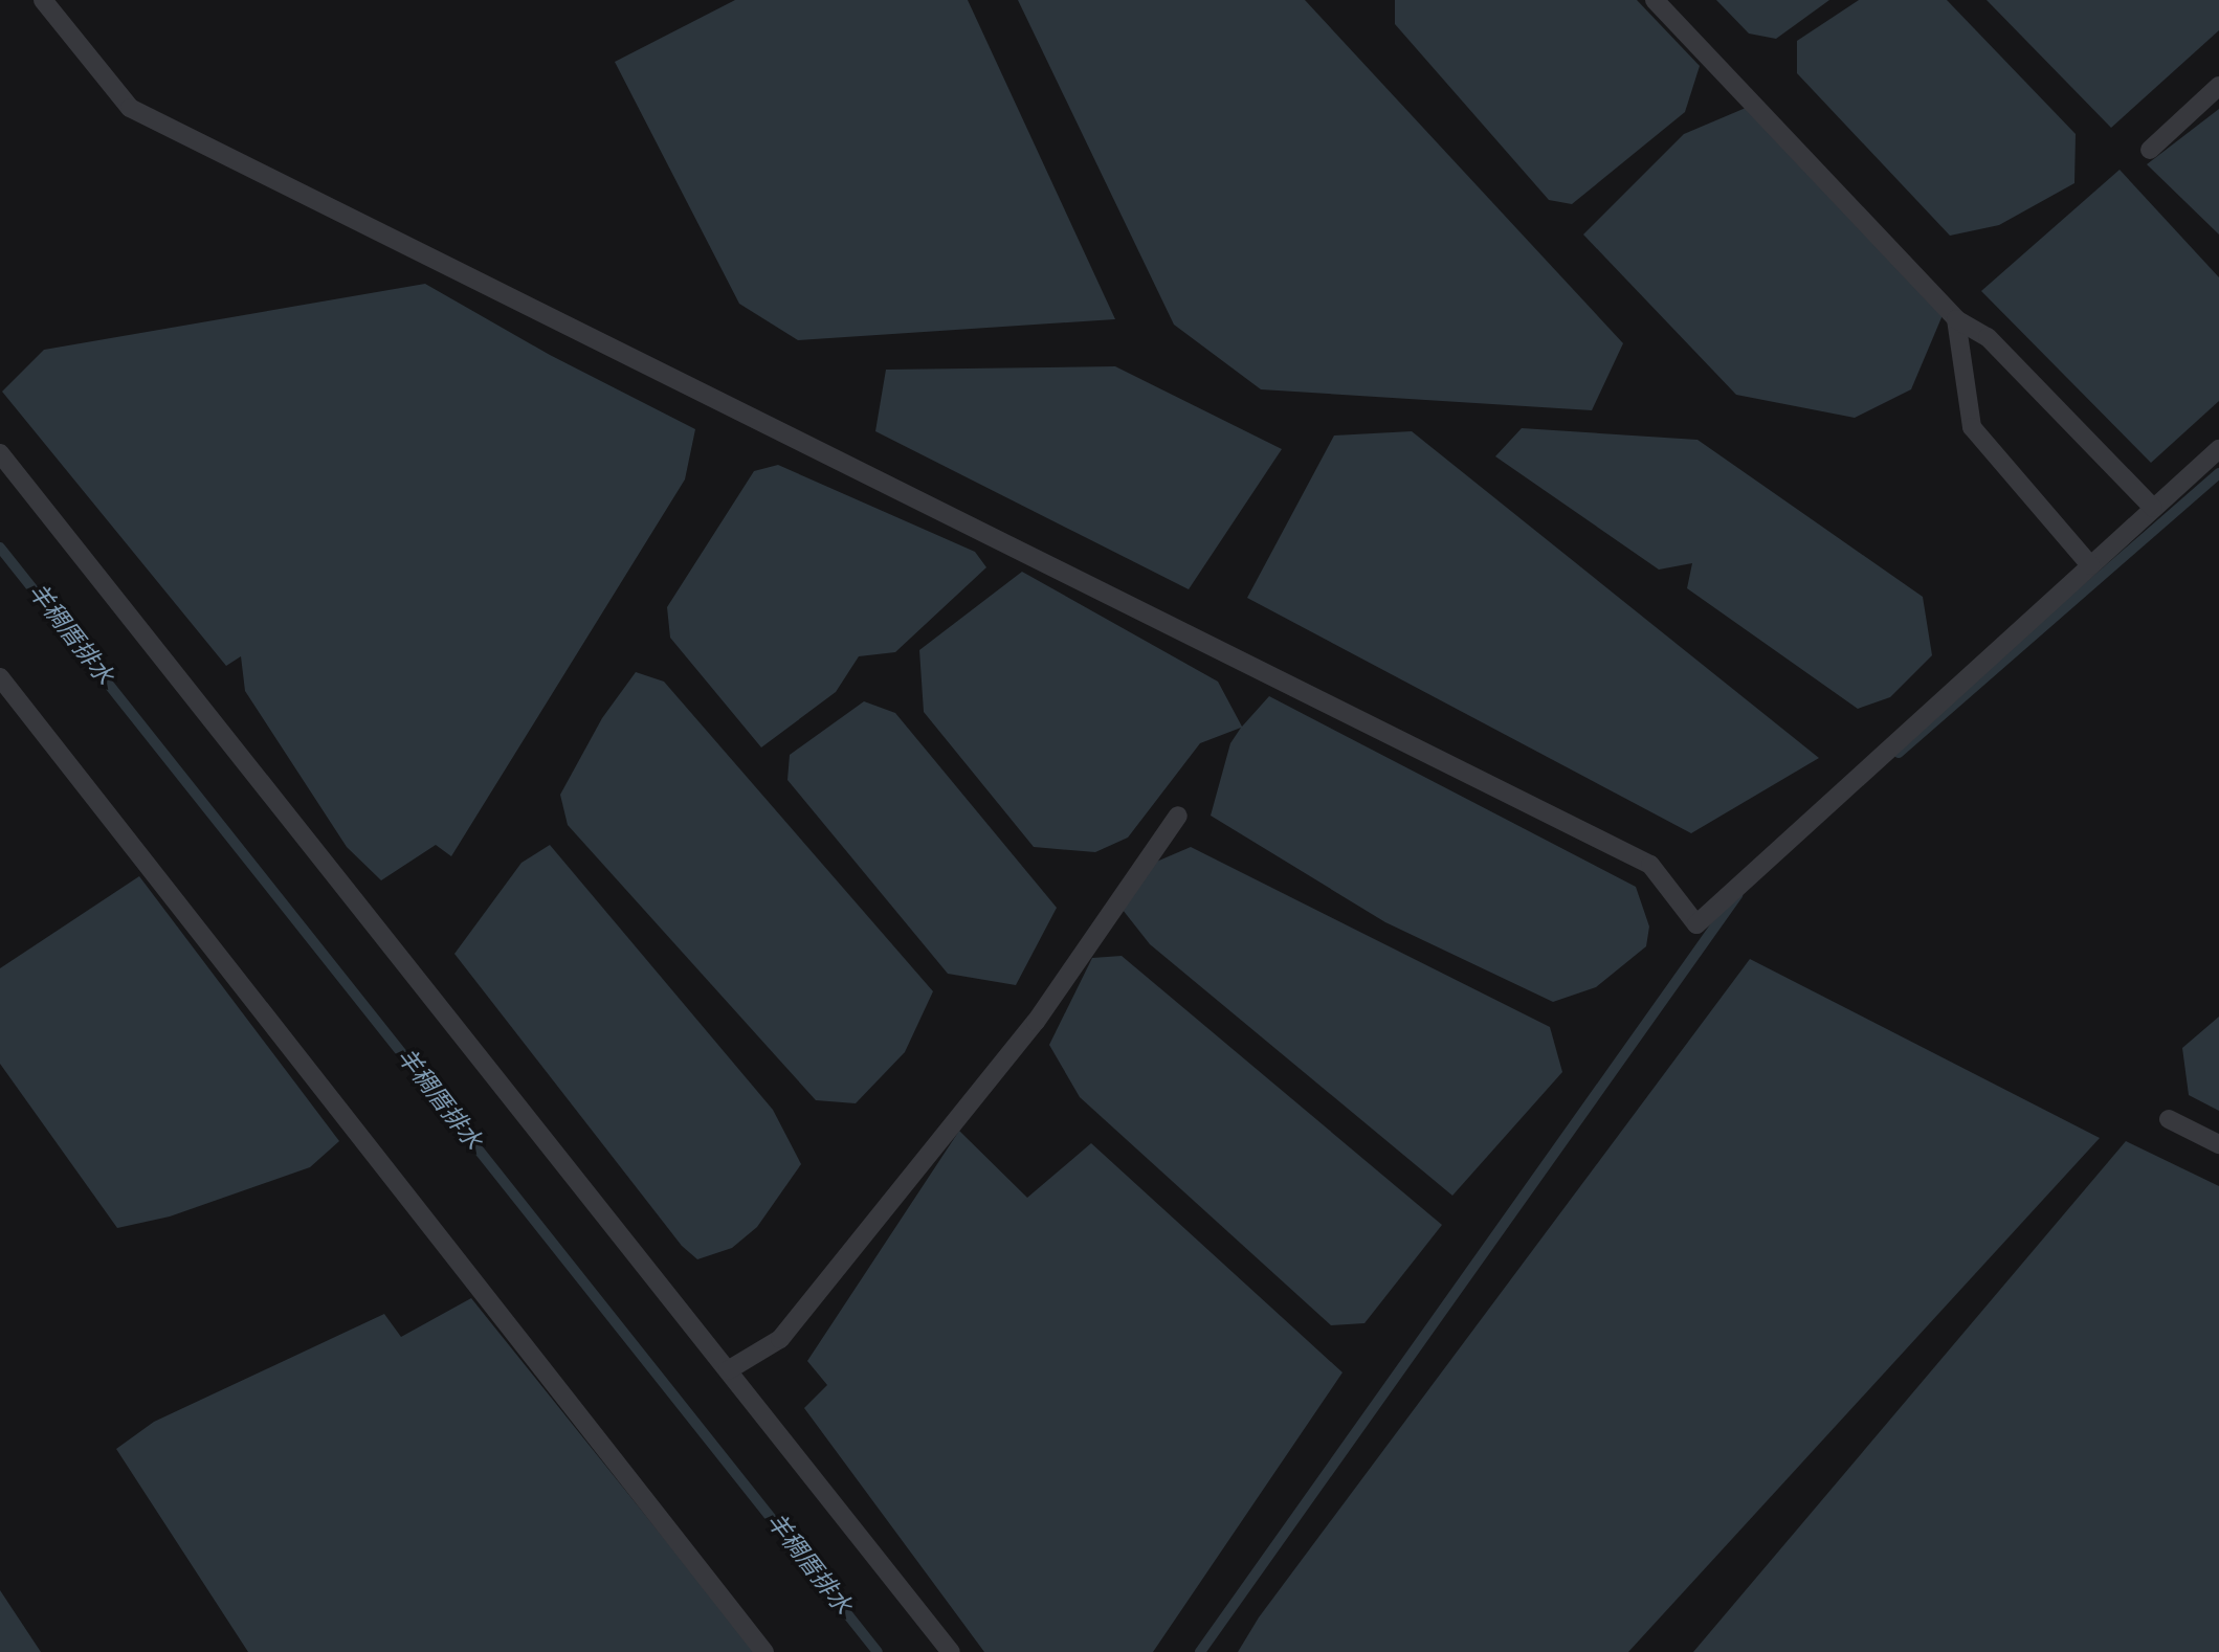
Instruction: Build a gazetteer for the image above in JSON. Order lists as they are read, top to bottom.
{
  "water": ["羊稠厝排水"]
}
